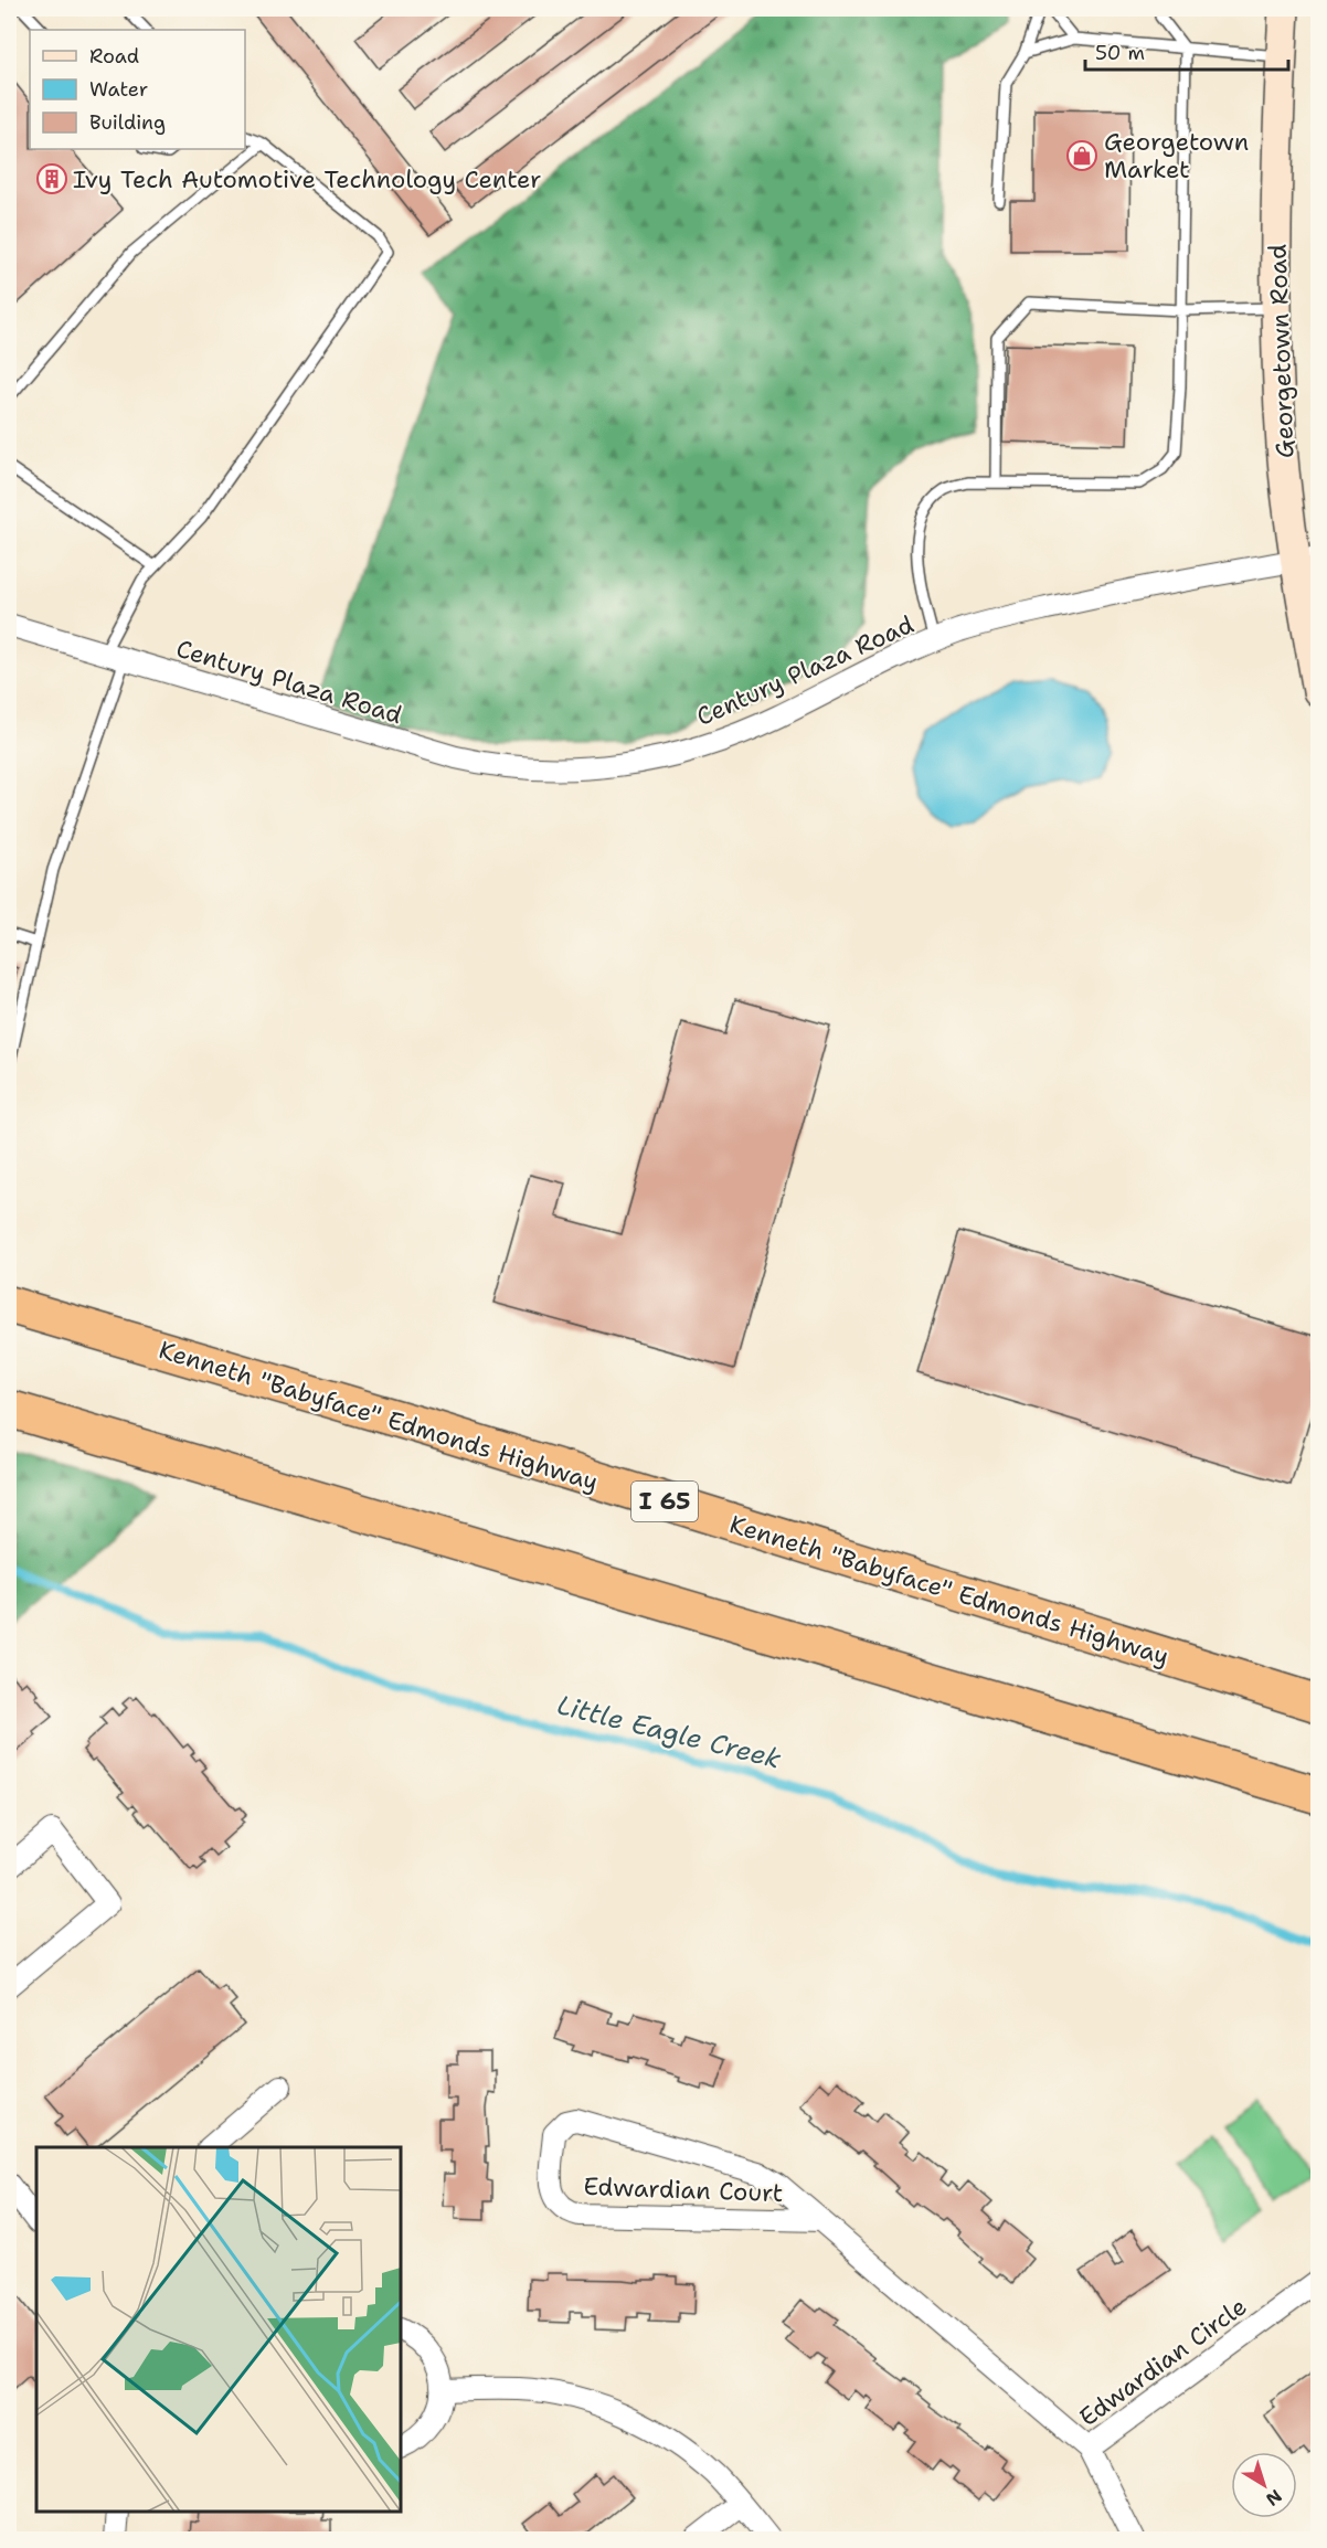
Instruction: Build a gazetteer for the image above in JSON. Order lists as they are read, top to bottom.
{
  "streets": {
    "highway": ["Kenneth \"Babyface\" Edmonds Highway", "I 65"],
    "main road": ["Georgetown Road"],
    "street": ["Century Plaza Road", "Edwardian Court", "Edwardian Circle"]
  },
  "crossings": [
    ["Georgetown Road", "Century Plaza Road"],
    ["Edwardian Court", "Edwardian Circle"]
  ],
  "water": ["Little Eagle Creek"],
  "places": {
    "shop": ["Georgetown Market"],
    "building": ["Ivy Tech Automotive Technology Center"]
  },
  "legend": ["Road", "Water", "Building"],
  "scale_bar": "50 m",
  "north": "bottom right"
}
